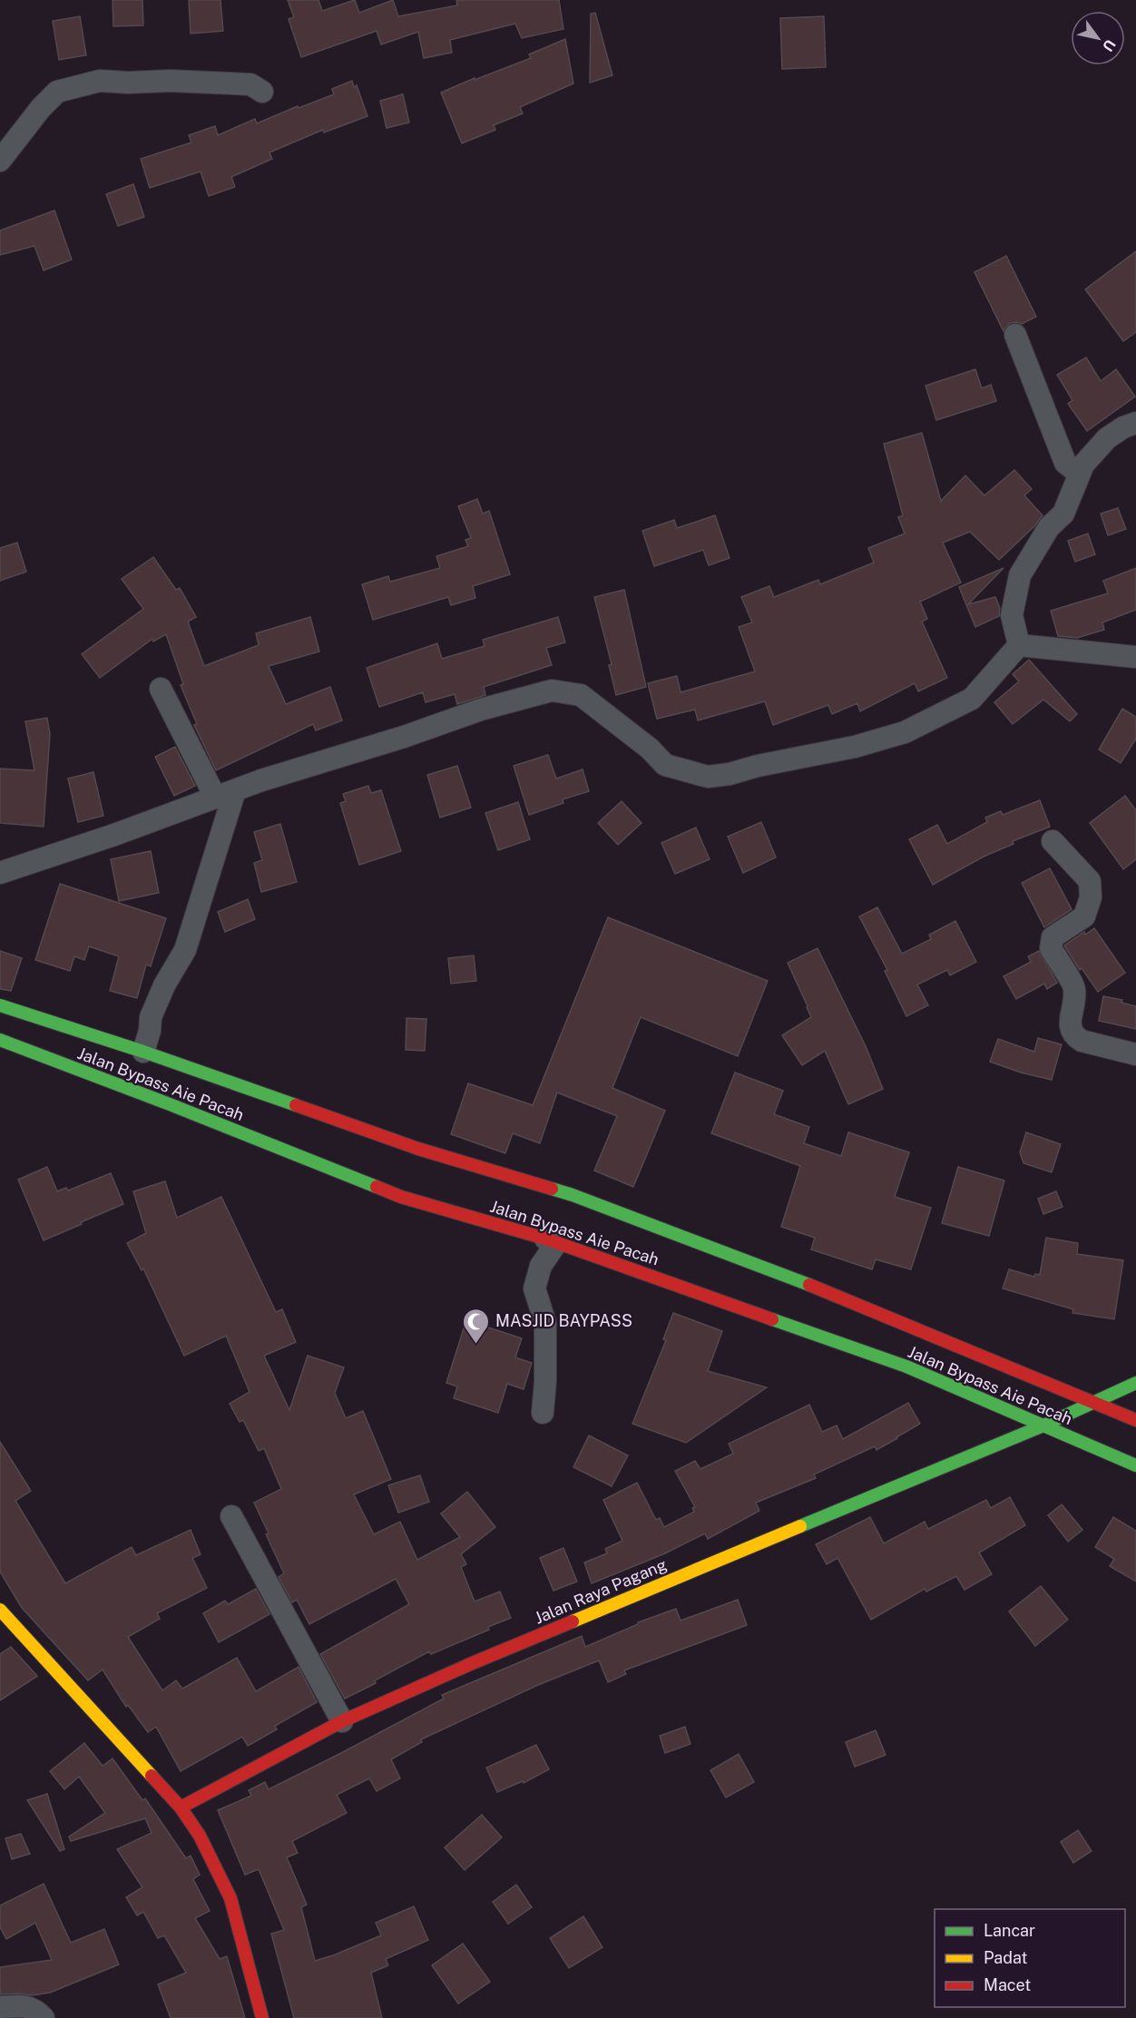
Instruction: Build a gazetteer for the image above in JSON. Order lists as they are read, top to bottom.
{
  "streets": {
    "main road": ["Jalan Bypass Aie Pacah", "Jalan Raya Pagang"]
  },
  "crossings": [
    ["Jalan Bypass Aie Pacah", "Jalan Raya Pagang"]
  ],
  "places": {
    "mosque": ["MASJID BAYPASS"]
  },
  "legend": ["Lancar", "Padat", "Macet"],
  "north": "bottom right"
}
